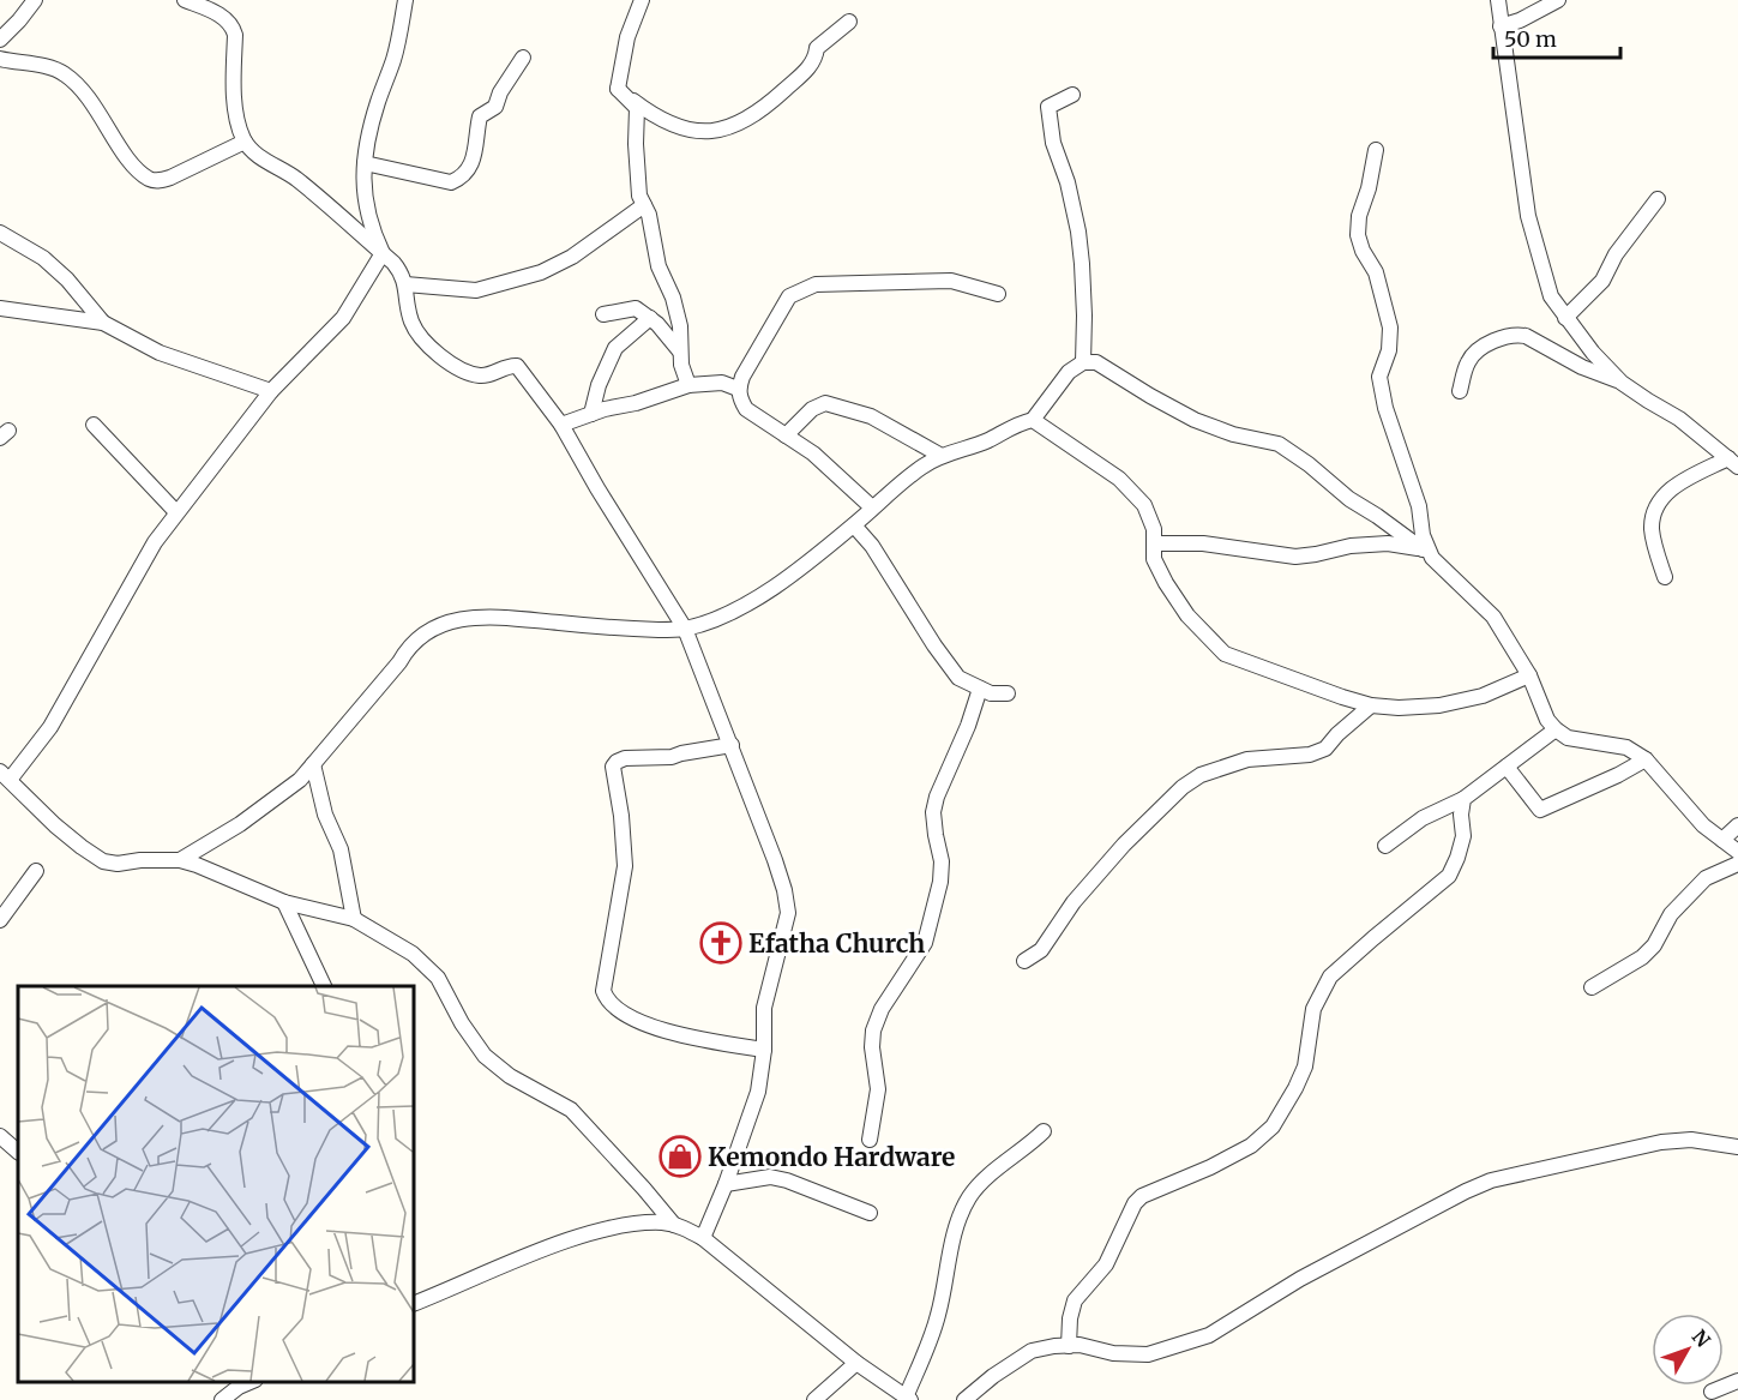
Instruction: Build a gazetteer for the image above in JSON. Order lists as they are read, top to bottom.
{
  "places": {
    "church": ["Efatha Church"],
    "shop": ["Kemondo Hardware"]
  },
  "scale_bar": "50 m",
  "north": "top right"
}
